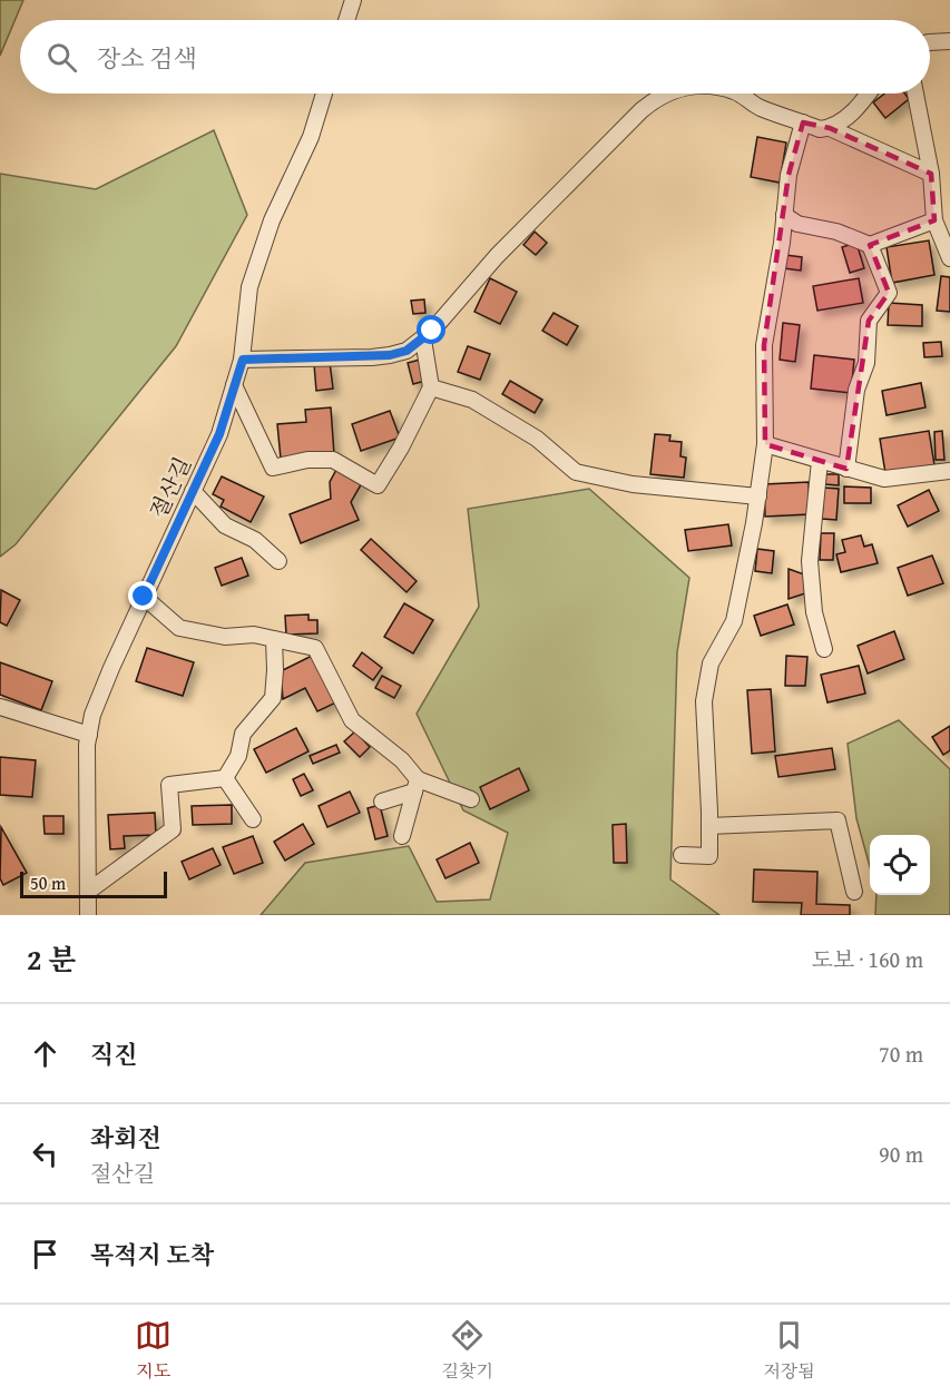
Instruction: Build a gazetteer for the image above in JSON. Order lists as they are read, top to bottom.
{
  "streets": {
    "street": ["절산길"]
  },
  "scale_bar": "50 m",
  "page": {
    "search": "장소 검색",
    "scale": "50 m",
    "heading": ["2 분", "도보 · 160 m"],
    "list": [
      ["직진", "70 m"],
      ["좌회전", "절산길", "90 m"],
      "목적지 도착"
    ],
    "nav": ["지도", "길찾기", "저장됨"]
  }
}
